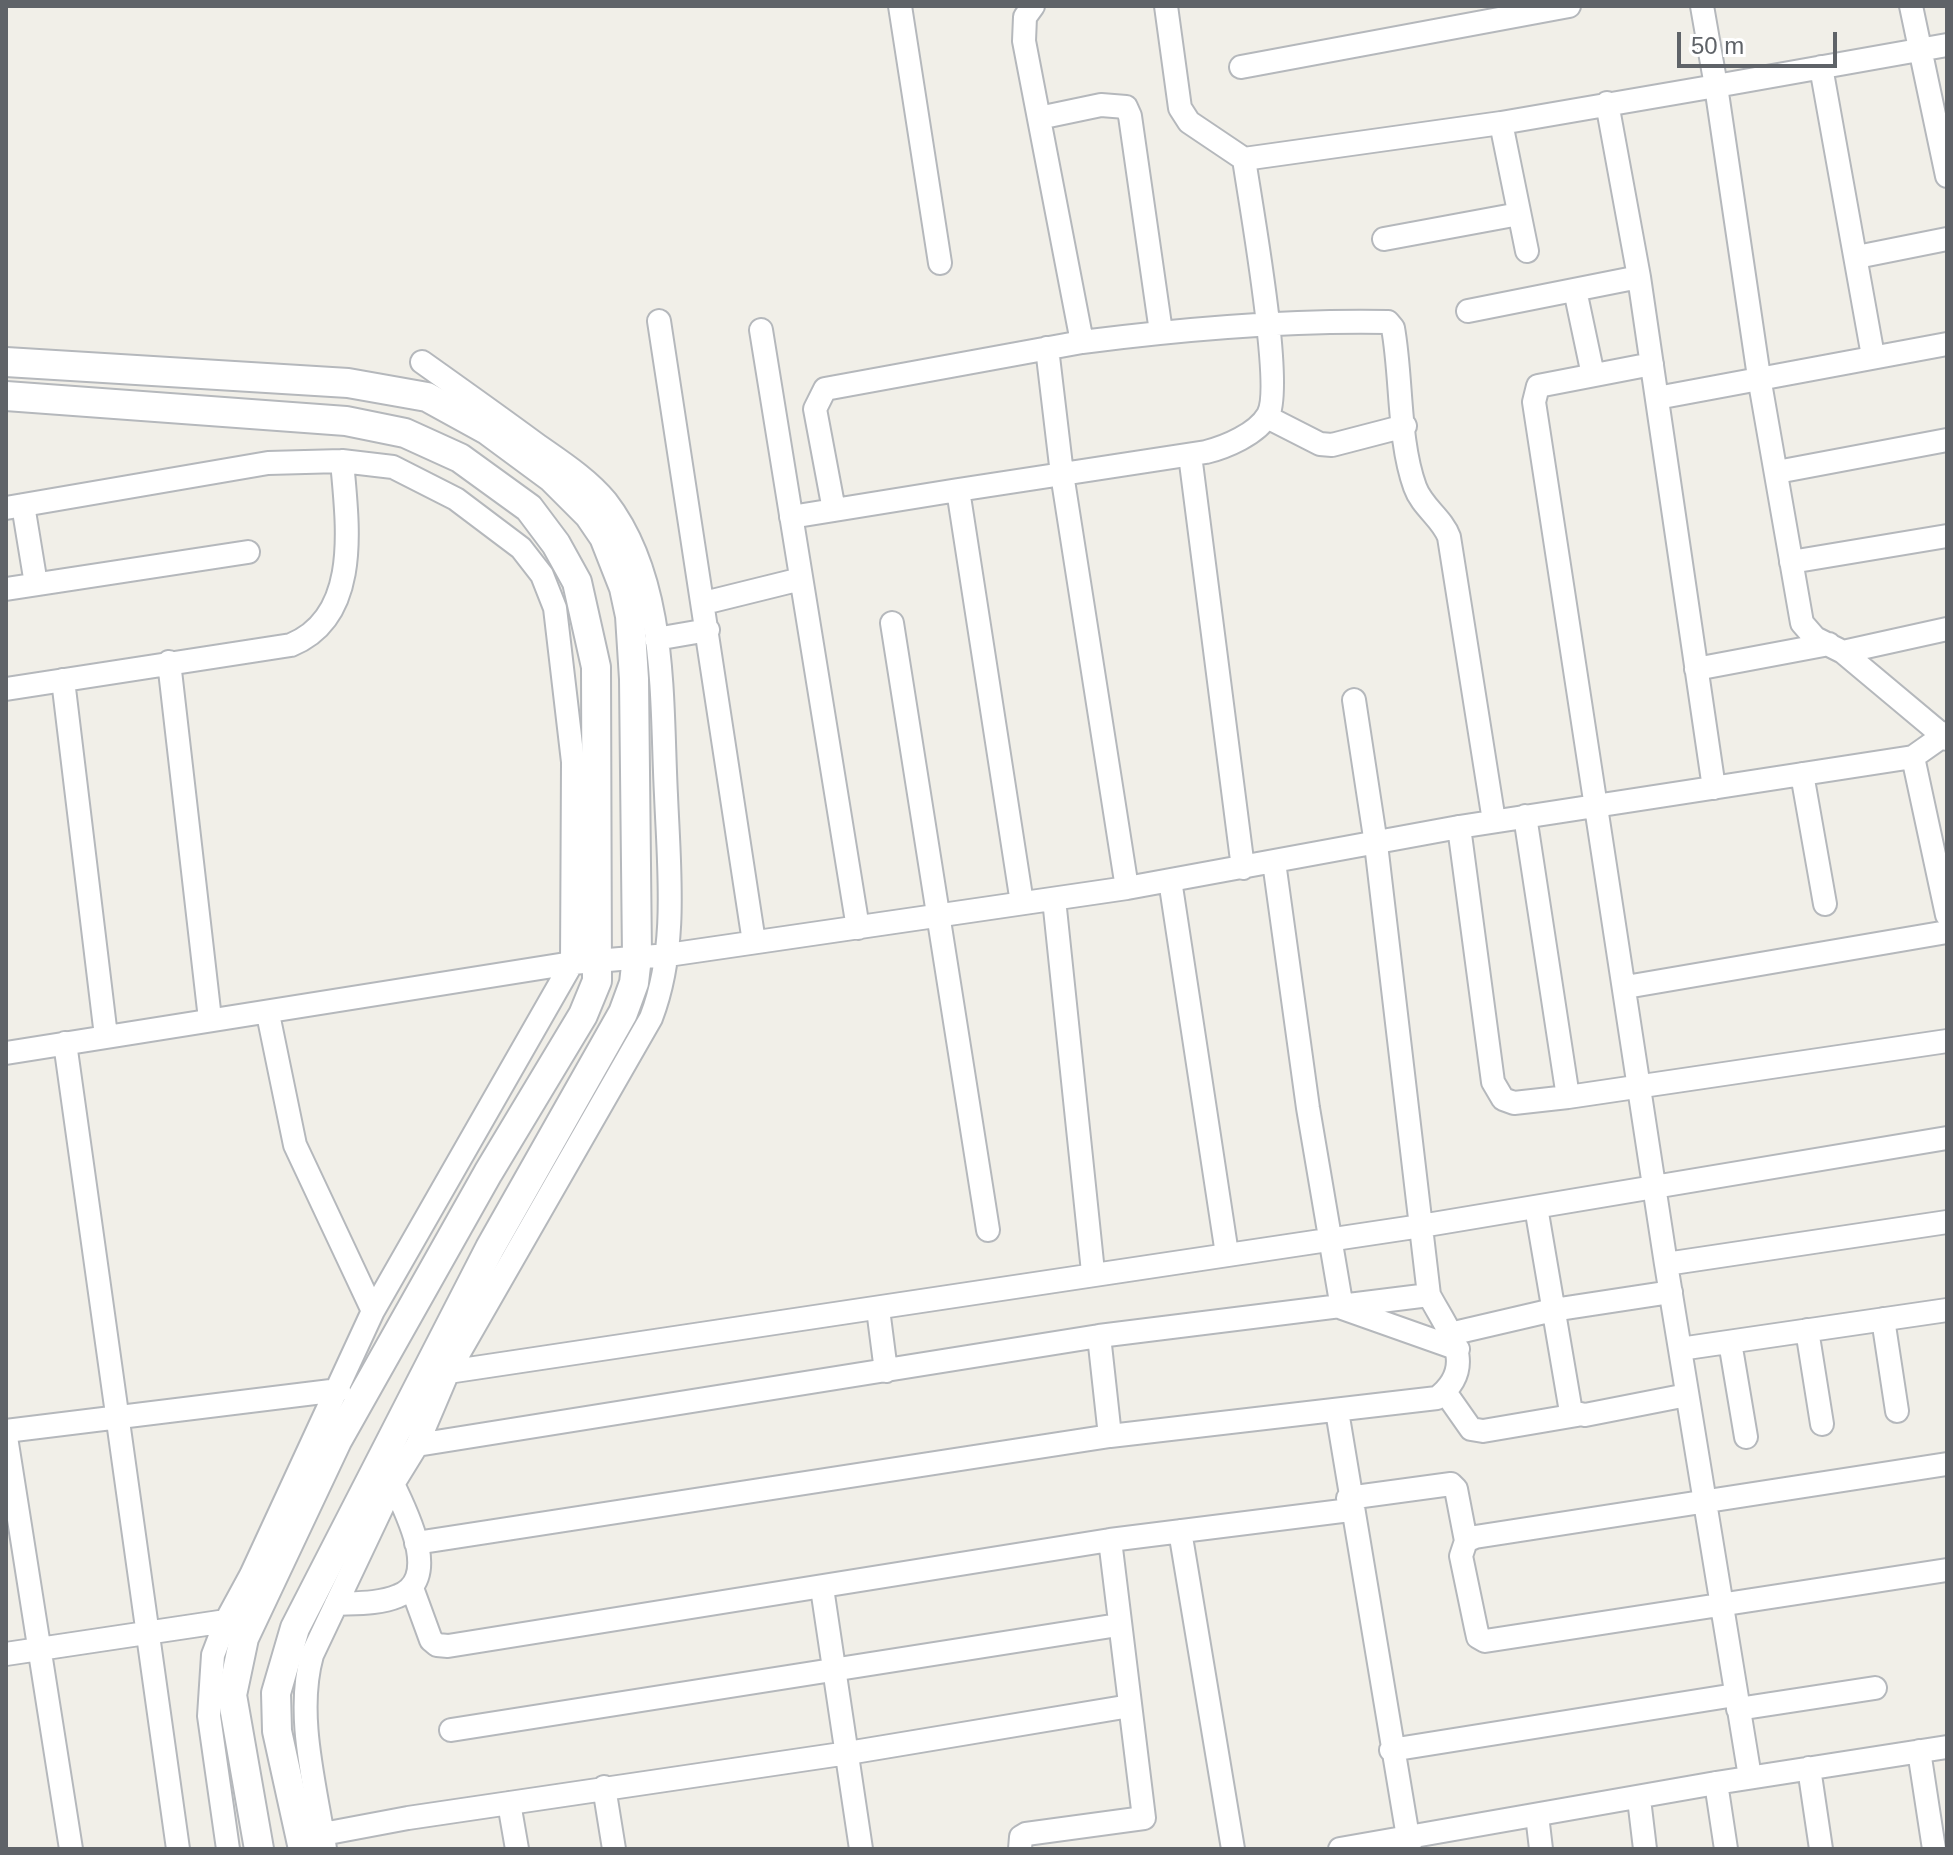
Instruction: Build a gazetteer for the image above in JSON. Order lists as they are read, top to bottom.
{
  "scale_bar": "50 m"
}
